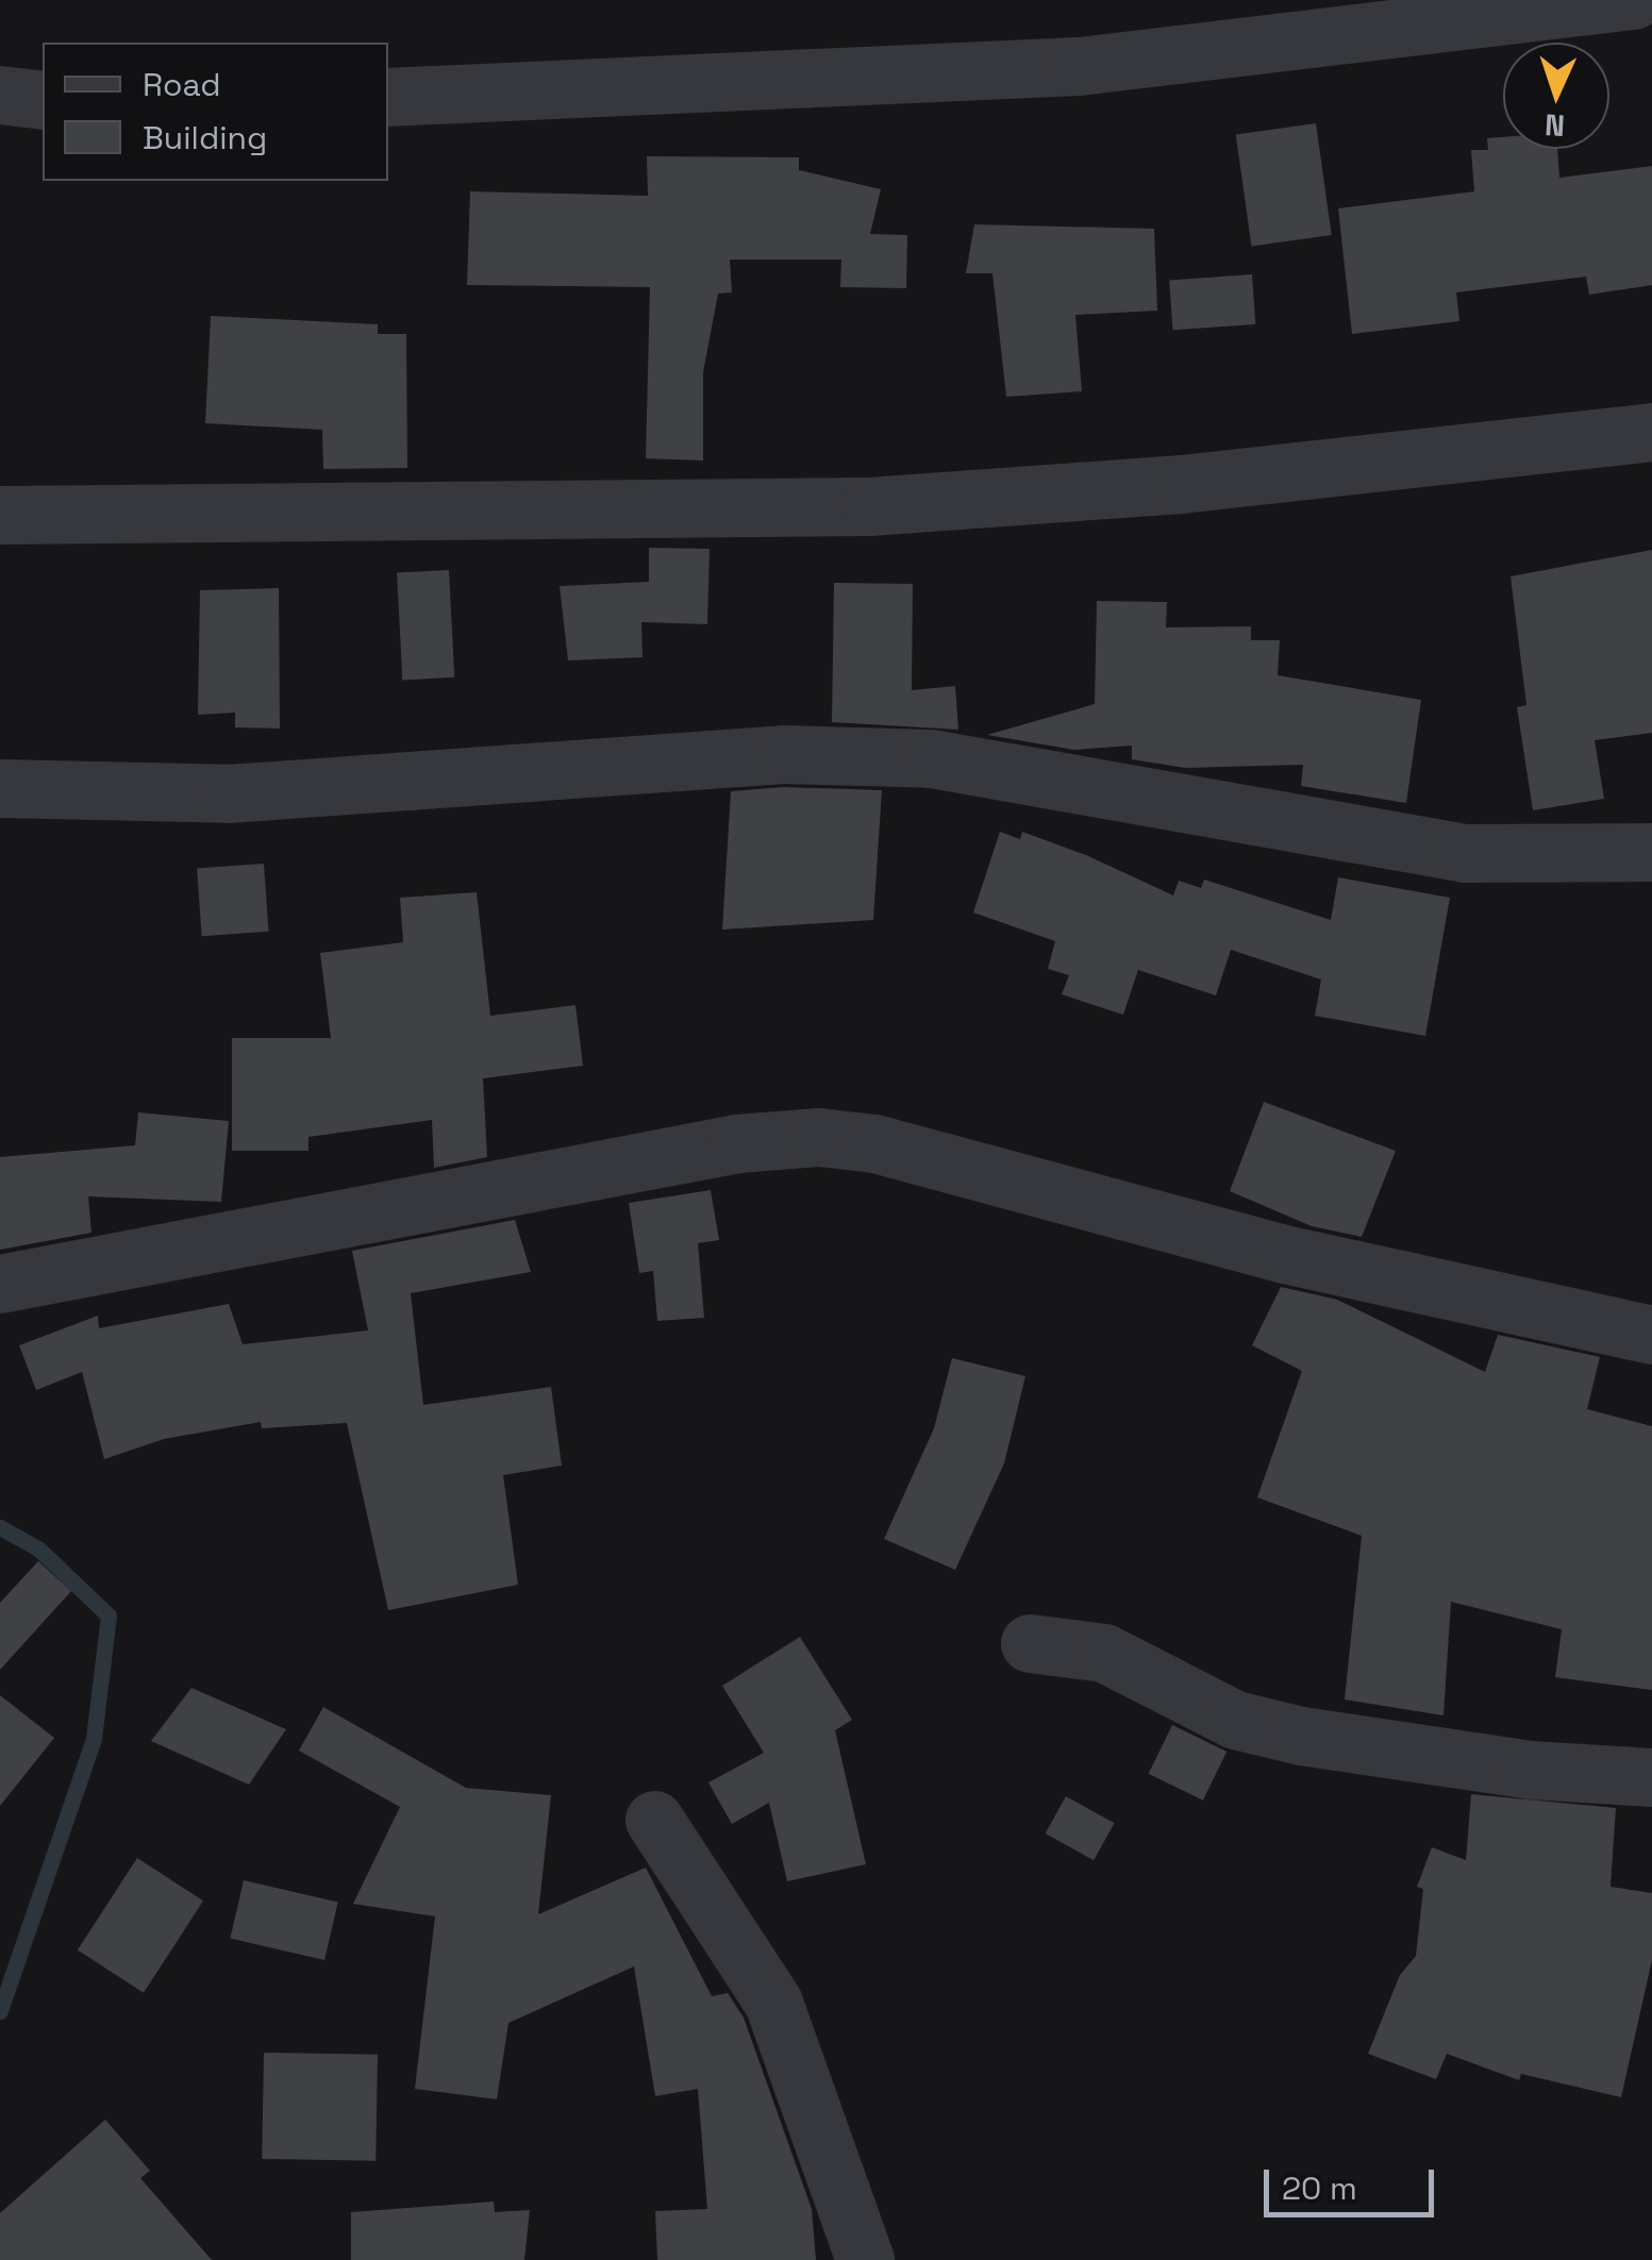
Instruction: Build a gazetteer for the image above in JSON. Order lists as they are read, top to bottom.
{
  "legend": ["Road", "Building"],
  "scale_bar": "20 m",
  "north": "bottom"
}
